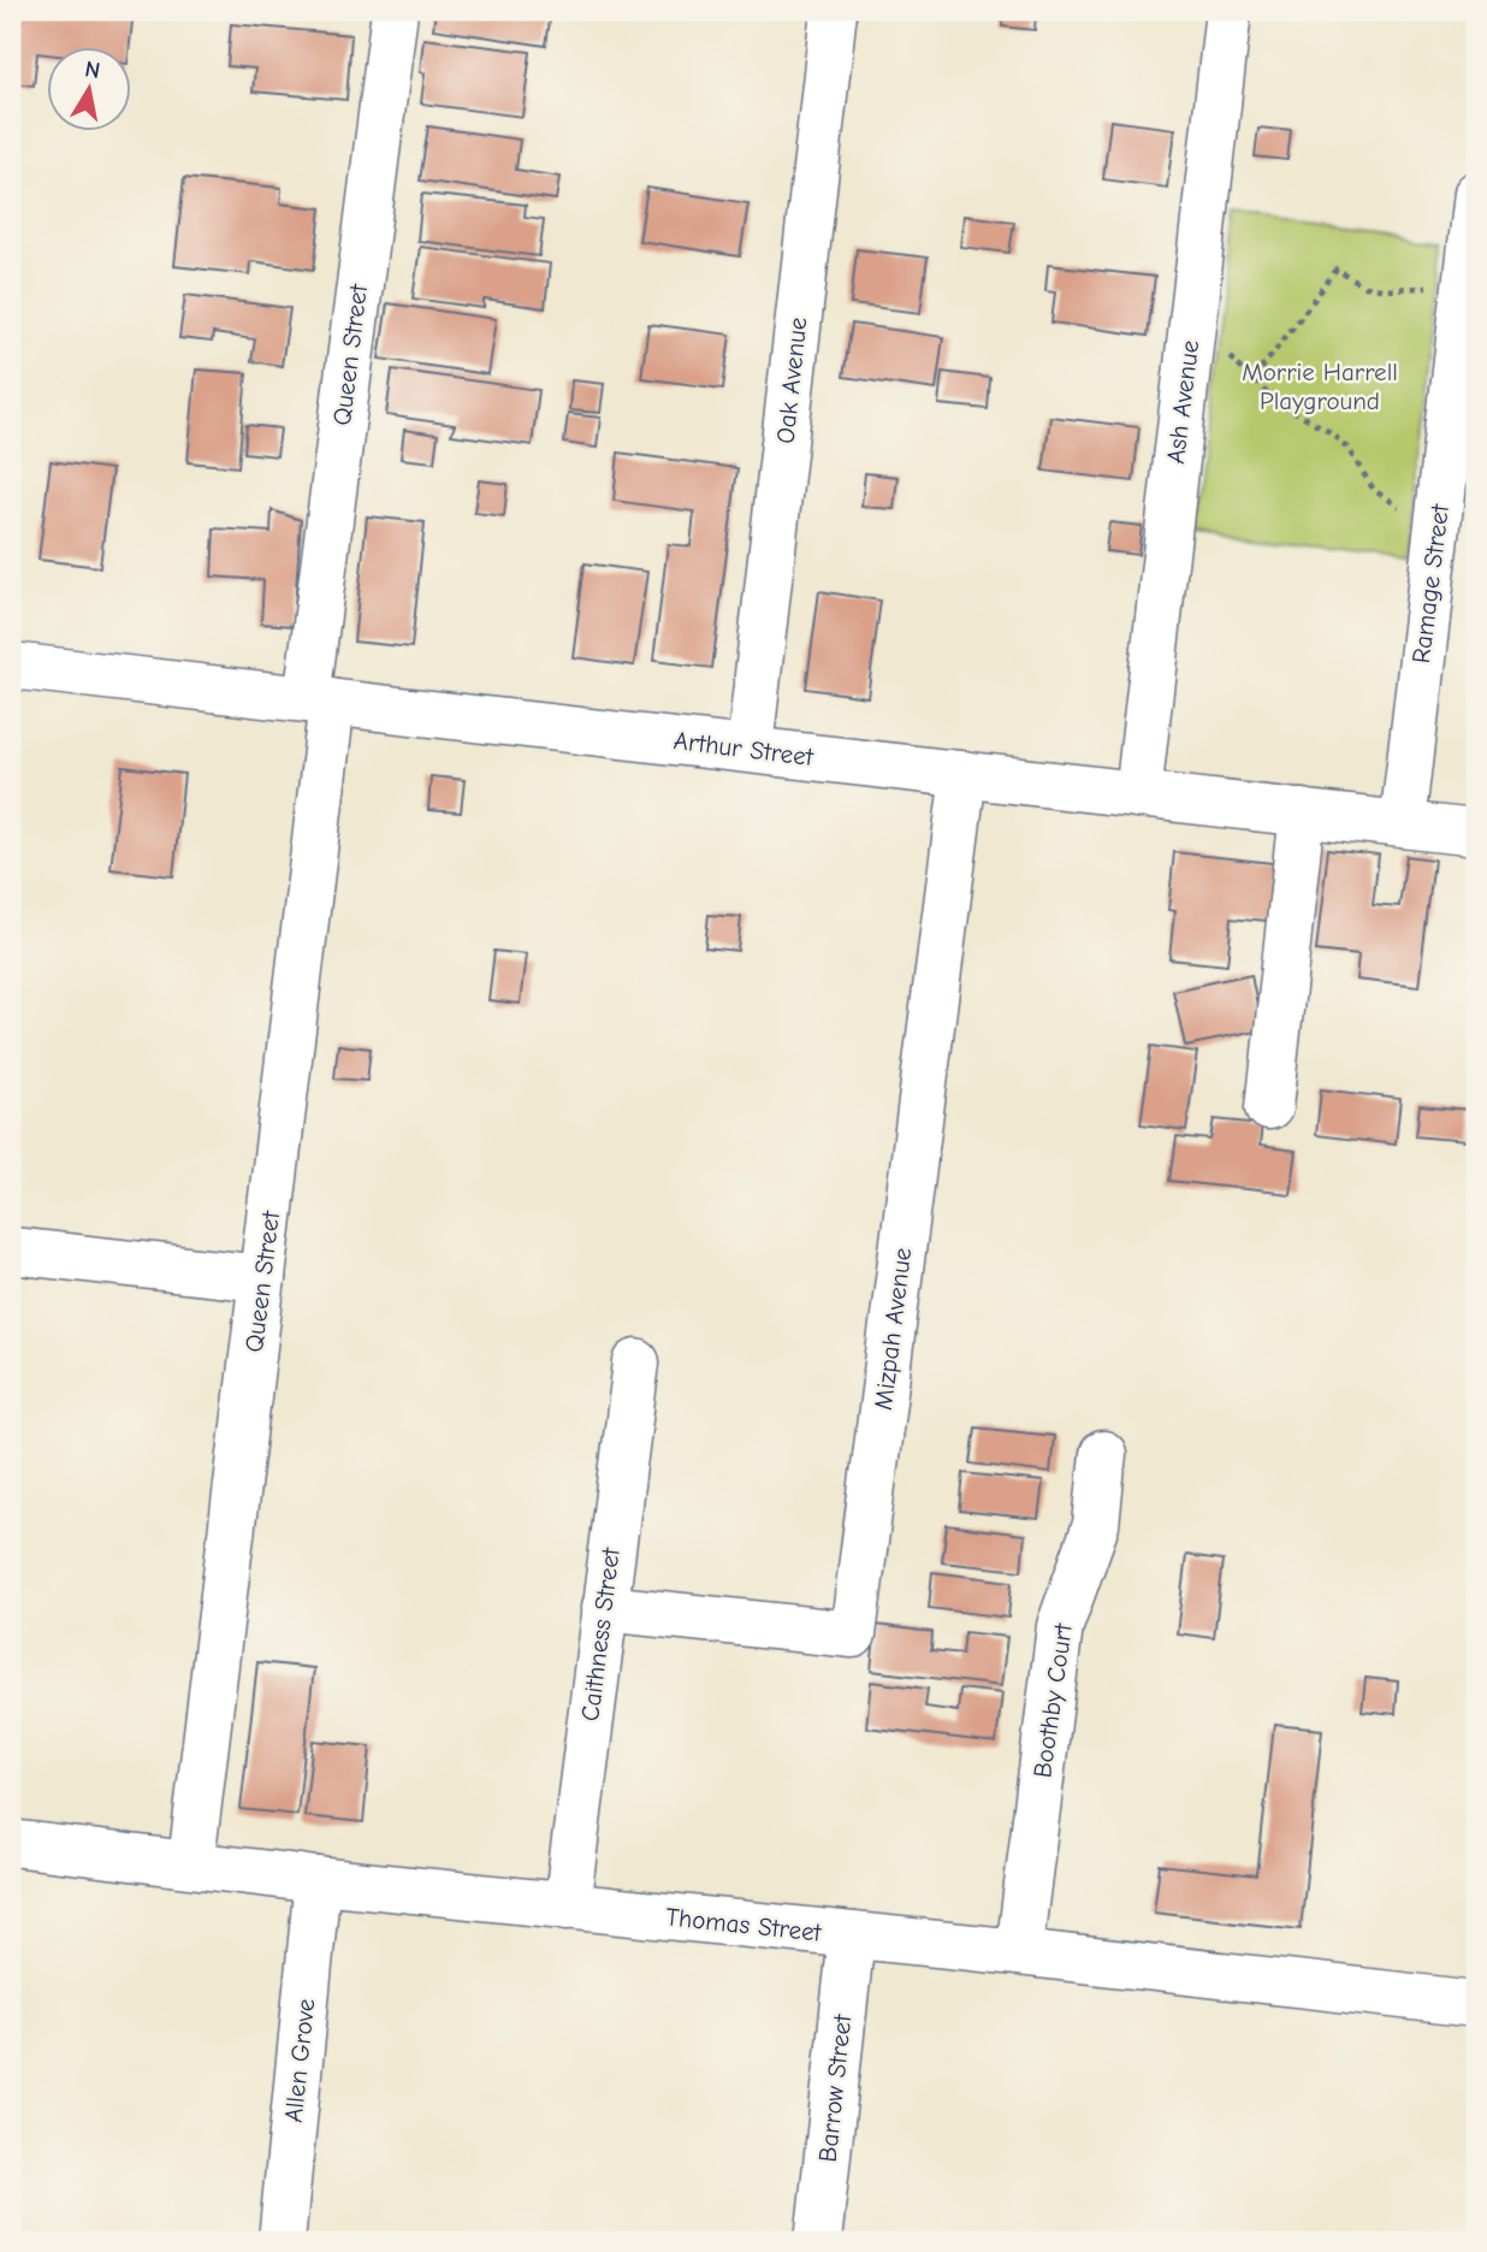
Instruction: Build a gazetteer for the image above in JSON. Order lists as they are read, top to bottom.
{
  "streets": {
    "street": [
      "Queen Street",
      "Oak Avenue",
      "Ash Avenue",
      "Ramage Street",
      "Arthur Street",
      "Mizpah Avenue",
      "Caithness Street",
      "Boothby Court",
      "Thomas Street",
      "Allen Grove",
      "Barrow Street"
    ]
  },
  "crossings": [
    ["Queen Street", "Arthur Street"],
    ["Queen Street", "Thomas Street"],
    ["Oak Avenue", "Arthur Street"],
    ["Ash Avenue", "Arthur Street"],
    ["Ramage Street", "Arthur Street"],
    ["Arthur Street", "Mizpah Avenue"],
    ["Mizpah Avenue", "Caithness Street"],
    ["Caithness Street", "Thomas Street"],
    ["Boothby Court", "Thomas Street"],
    ["Thomas Street", "Allen Grove"],
    ["Thomas Street", "Barrow Street"]
  ],
  "parks": ["Morrie Harrell Playground"],
  "north": "top"
}
